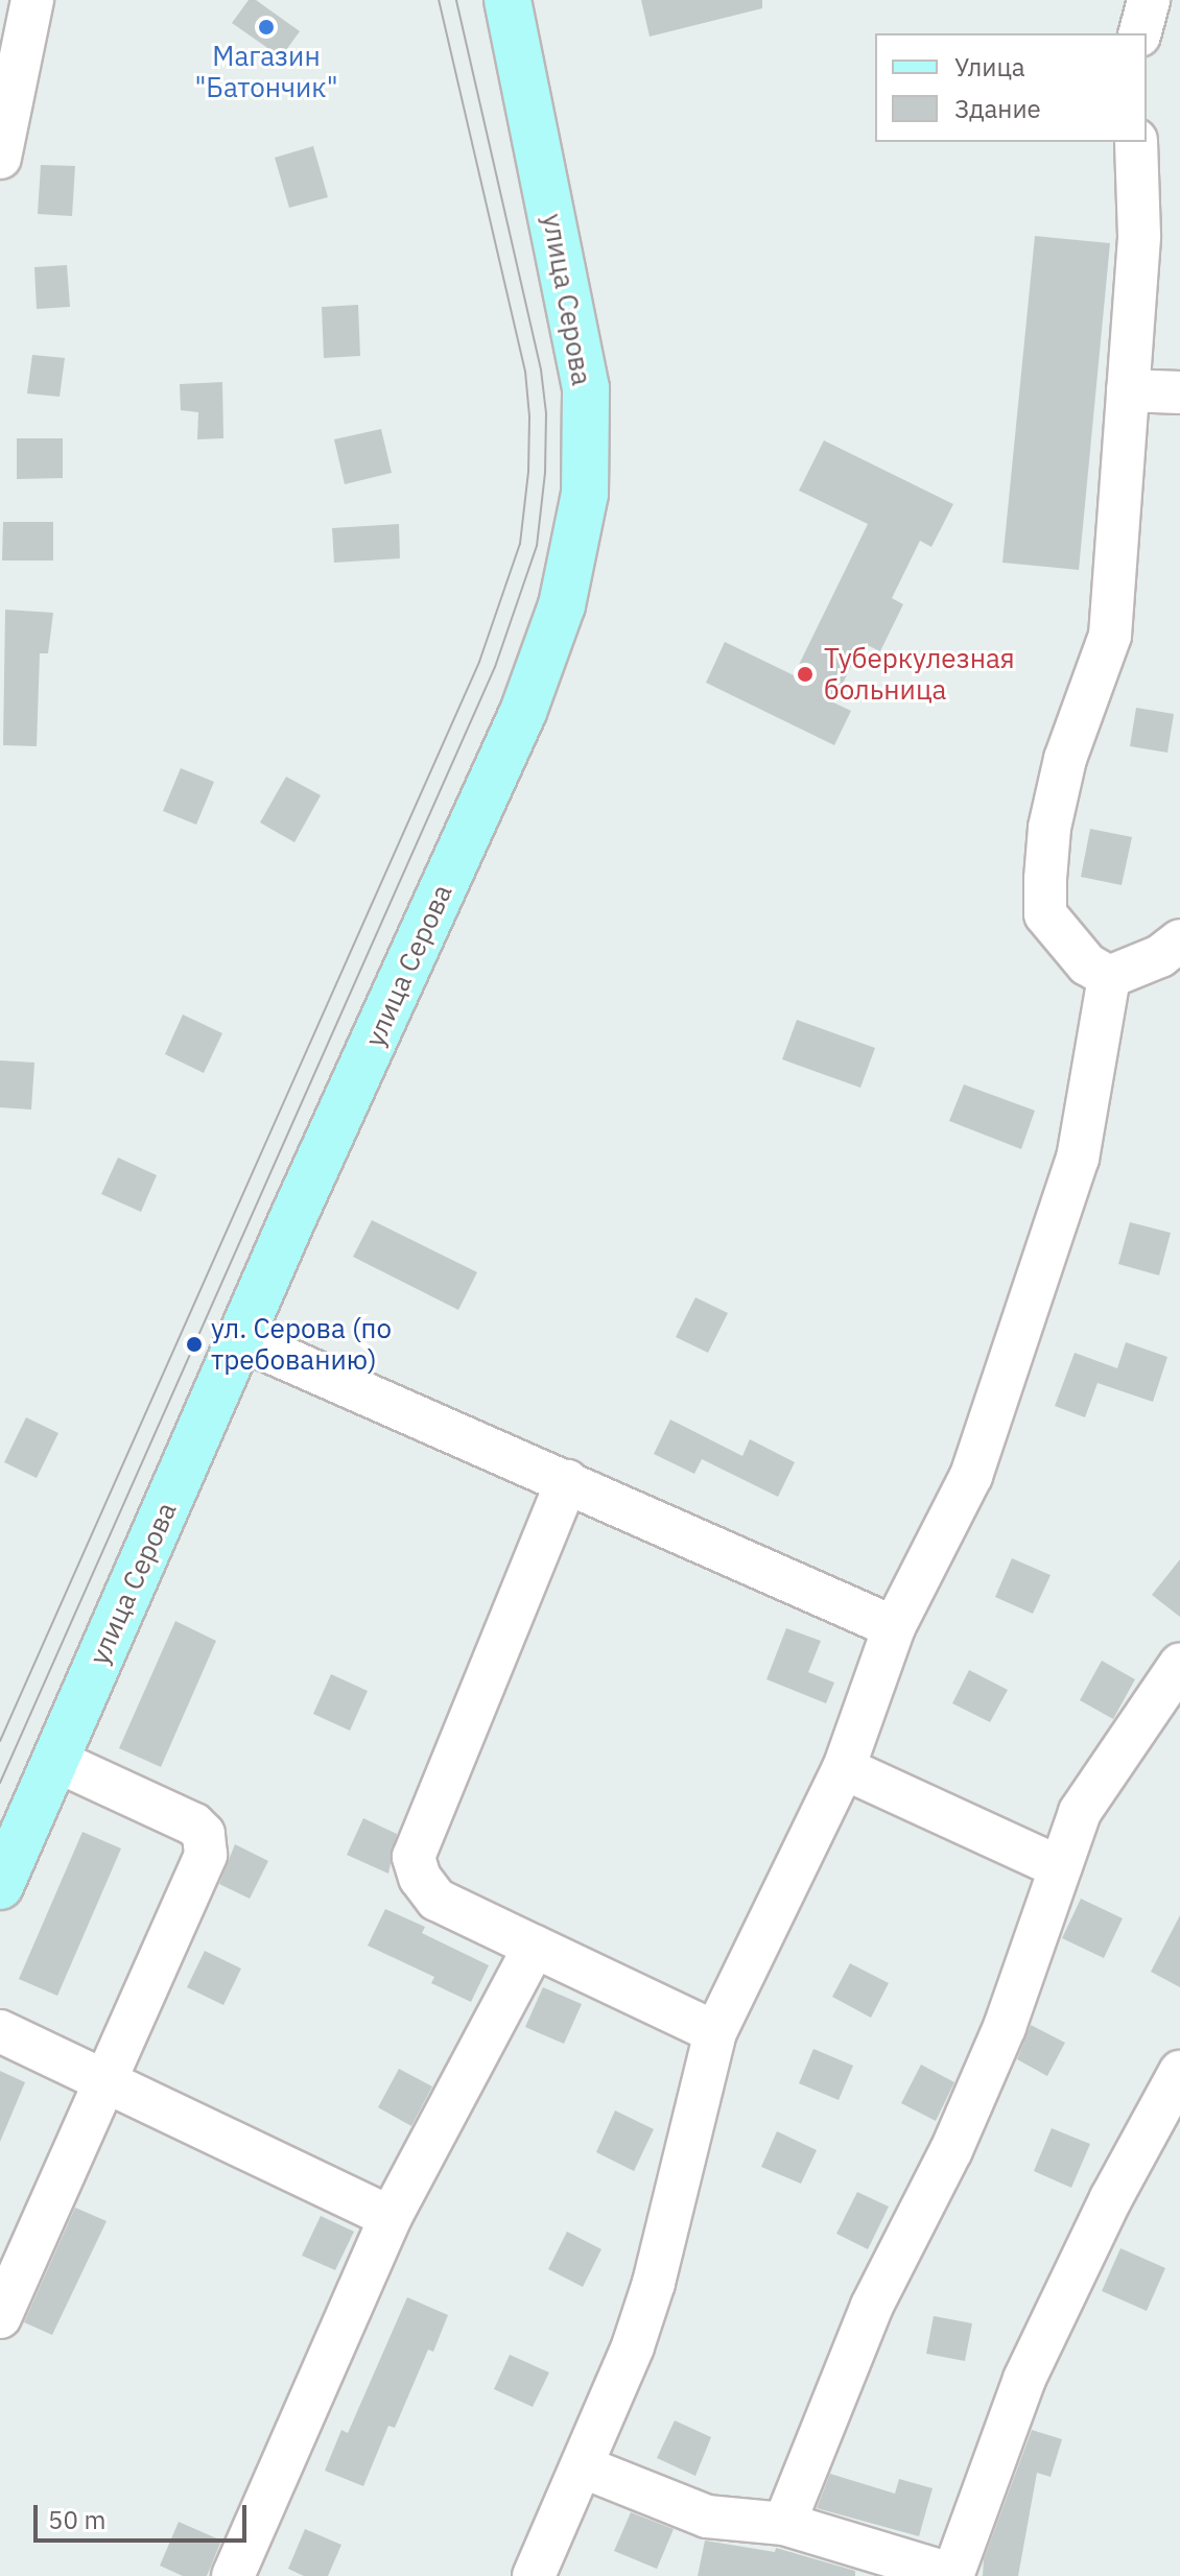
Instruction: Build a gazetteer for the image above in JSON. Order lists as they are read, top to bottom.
{
  "streets": {
    "main road": ["улица Серова"]
  },
  "places": ["Магазин \"Батончик\"", "Туберкулезная больница", "ул. Серова (по требованию)"],
  "legend": ["Улица", "Здание"],
  "scale_bar": "50 m"
}
